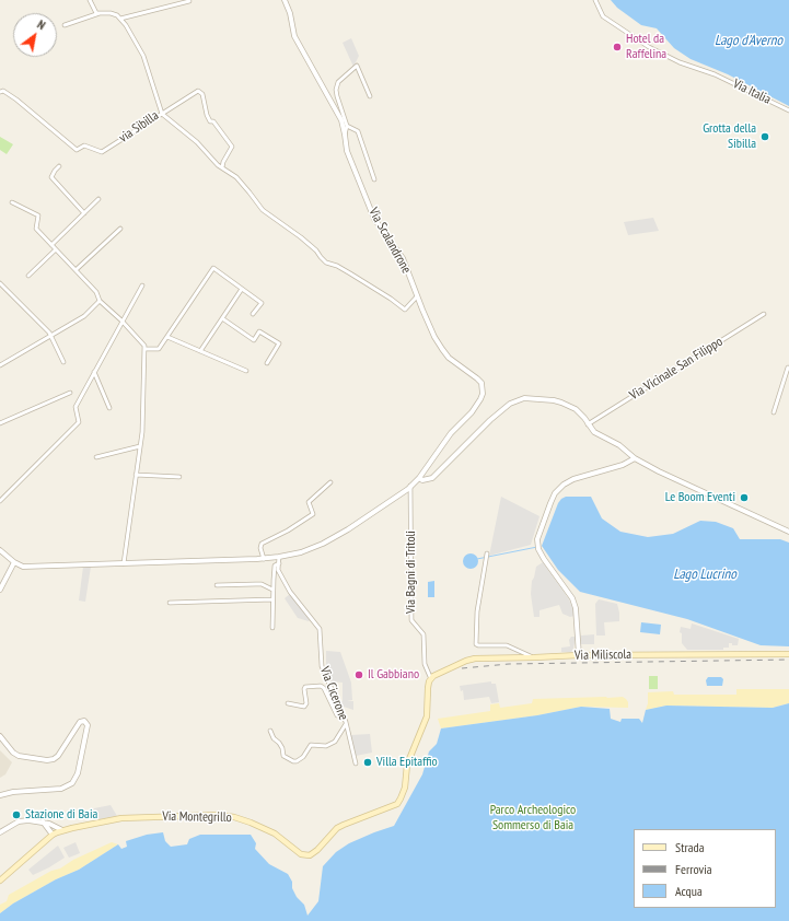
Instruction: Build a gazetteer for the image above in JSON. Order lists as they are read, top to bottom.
{
  "streets": {
    "main road": ["Via Miliscola", "Via Montegrillo"],
    "street": [
      "Via Italia",
      "via Sibilla",
      "Via Scalandrone",
      "Via Vicinale San Filippo",
      "Via Bagni di Tritoli",
      "Via Cicerone"
    ]
  },
  "crossings": [
    ["Via Bagni di Tritoli", "Via Miliscola"],
    ["Via Bagni di Tritoli", "Via Montegrillo"],
    ["Via Miliscola", "Via Montegrillo"]
  ],
  "water": ["Lago d'Averno", "Lago Lucrino"],
  "parks": ["Parco Archeologico Sommerso di Baia"],
  "places": [
    "Hotel da Raffelina",
    "Grotta della Sibilla",
    "Le Boom Eventi",
    "Il Gabbiano",
    "Villa Epitaffio",
    "Stazione di Baia"
  ],
  "legend": ["Strada", "Ferrovia", "Acqua"],
  "north": "top right"
}
